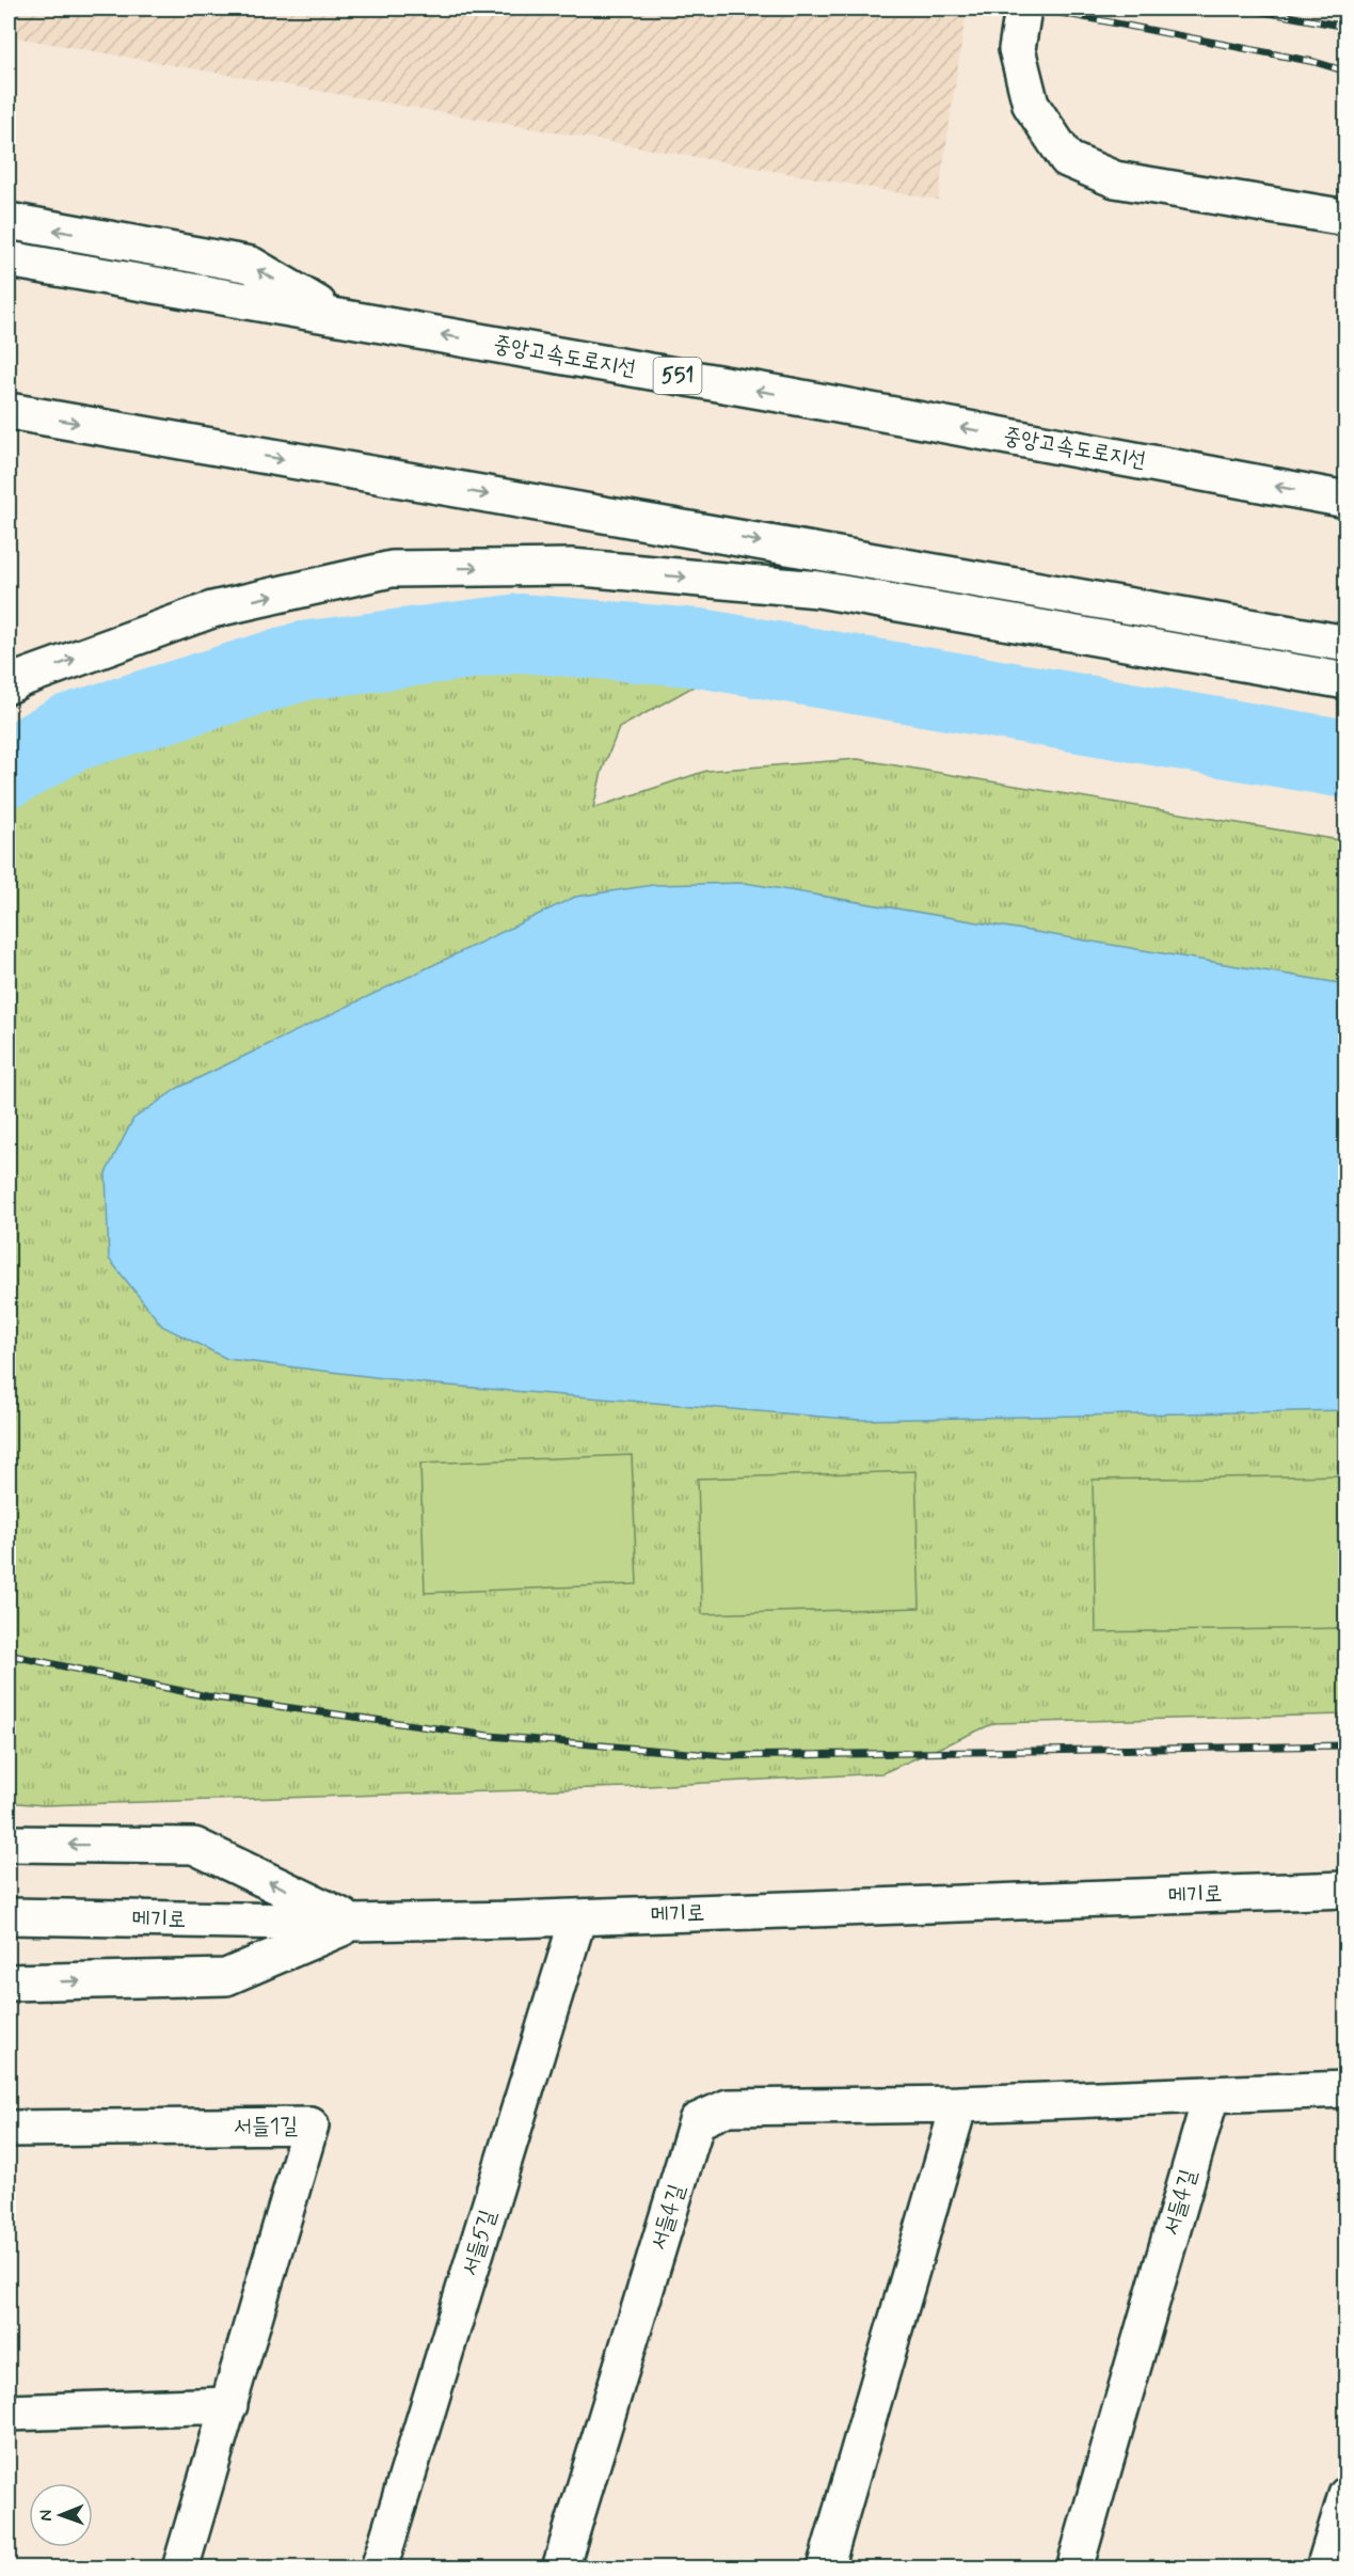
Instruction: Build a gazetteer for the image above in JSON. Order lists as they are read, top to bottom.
{
  "streets": {
    "main road": [
      "중앙고속도로지선",
      "551",
      "메기로",
      "서들1길",
      "서들4길",
      "서들5길"
    ]
  },
  "crossings": [
    ["메기로", "서들5길"]
  ],
  "north": "left"
}
